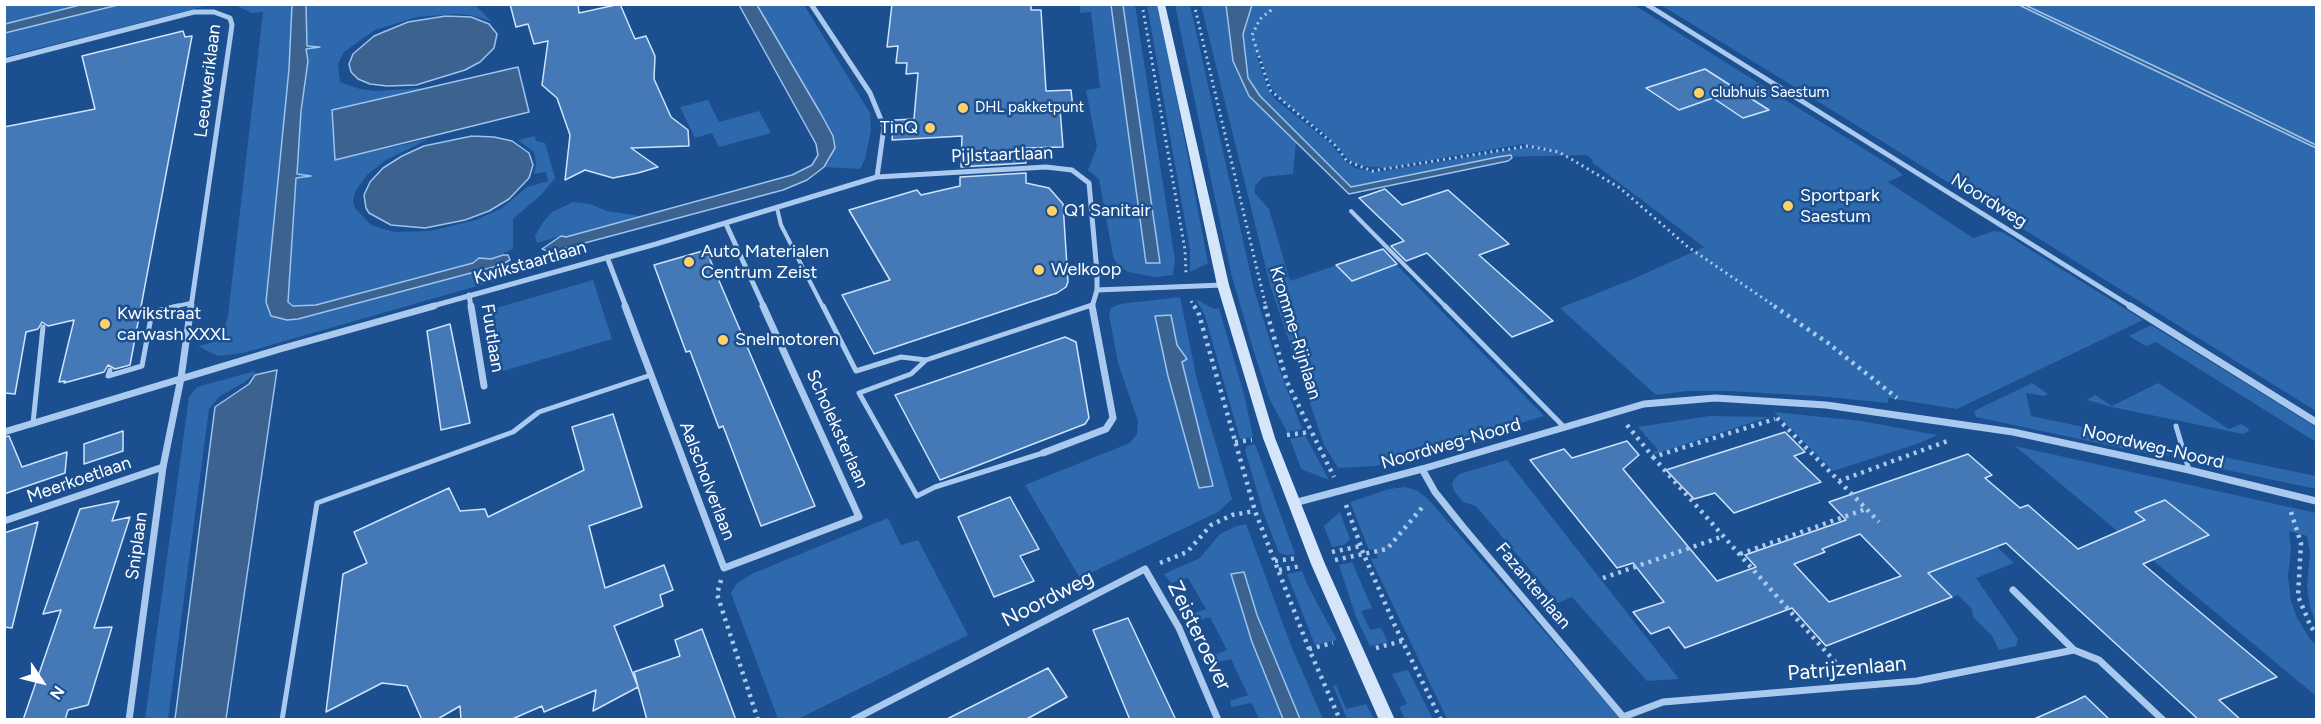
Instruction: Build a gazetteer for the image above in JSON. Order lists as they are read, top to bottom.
{
  "streets": {
    "street": [
      "Leeuweriklaan",
      "Pijlstaartlaan",
      "Noordweg",
      "Kwikstaartlaan",
      "Fuutlaan",
      "Scholeksterlaan",
      "Noordweg-Noord",
      "Meerkoetlaan",
      "Aalscholverlaan",
      "Sniplaan",
      "Fazantenlaan",
      "Zeisteroever",
      "Patrijzenlaan"
    ],
    "path": ["Kromme-Rijnlaan"]
  },
  "crossings": [
    ["Leeuweriklaan", "Kwikstaartlaan"],
    ["Leeuweriklaan", "Sniplaan"],
    ["Pijlstaartlaan", "Kwikstaartlaan"],
    ["Noordweg", "Zeisteroever"],
    ["Kwikstaartlaan", "Fuutlaan"],
    ["Kwikstaartlaan", "Scholeksterlaan"],
    ["Kwikstaartlaan", "Aalscholverlaan"],
    ["Kwikstaartlaan", "Sniplaan"],
    ["Kromme-Rijnlaan", "Noordweg-Noord"],
    ["Scholeksterlaan", "Aalscholverlaan"],
    ["Noordweg-Noord", "Fazantenlaan"],
    ["Meerkoetlaan", "Sniplaan"],
    ["Fazantenlaan", "Patrijzenlaan"]
  ],
  "places": [
    "clubhuis Saestum",
    "DHL pakketpunt",
    "TinQ",
    "Sportpark Saestum",
    "Q1 Sanitair",
    "Auto Materialen Centrum Zeist",
    "Welkoop",
    "Kwikstraat carwash XXXL",
    "Snelmotoren"
  ],
  "north": "bottom right"
}
